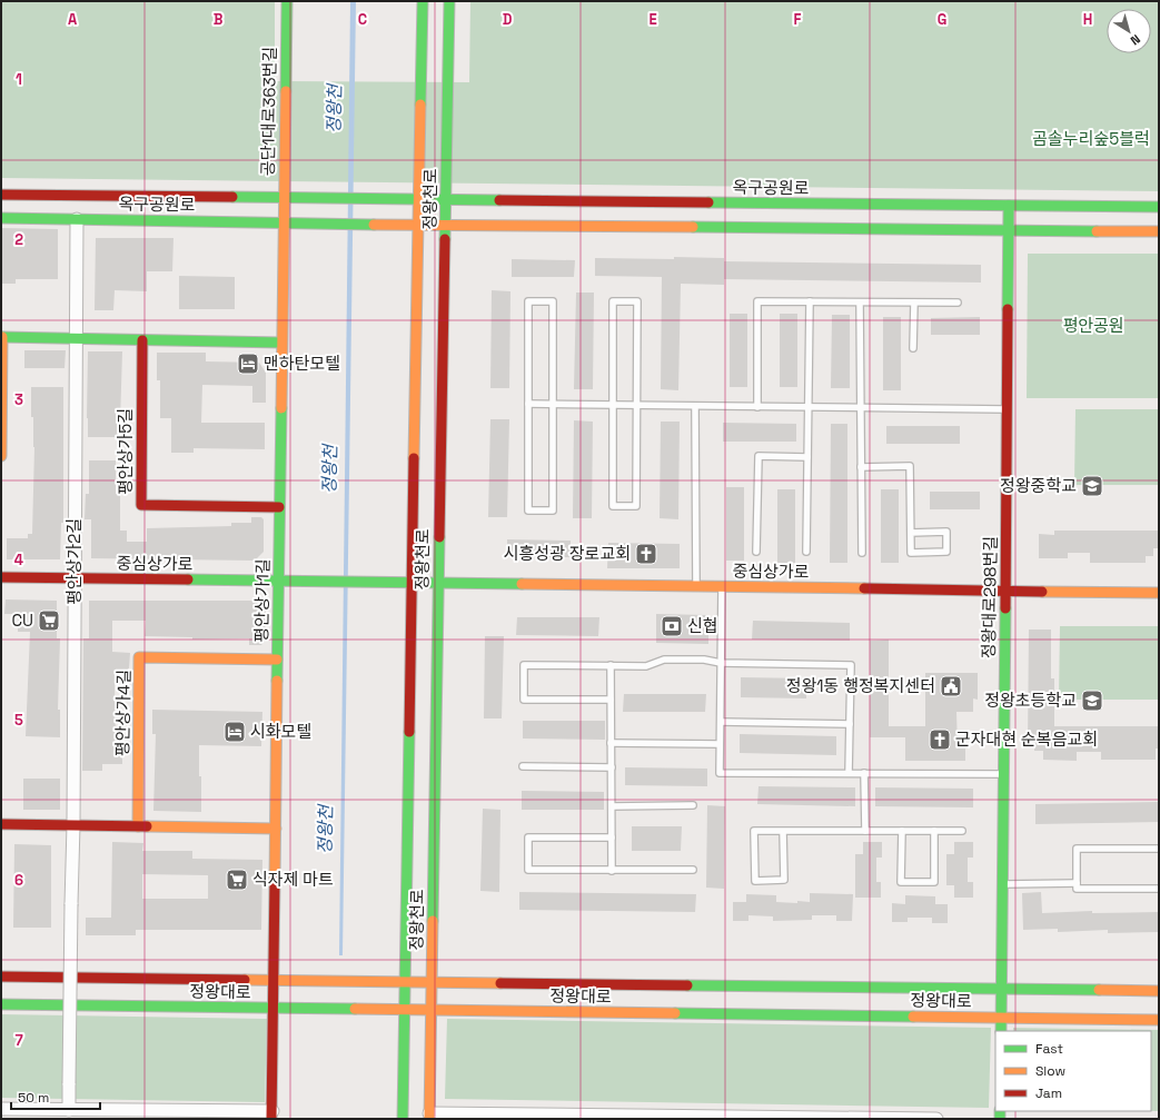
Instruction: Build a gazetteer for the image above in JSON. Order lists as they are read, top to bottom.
{
  "streets": {
    "street": [
      "공단1대로363번길",
      "옥구공원로",
      "정왕천로",
      "평안상가5길",
      "평안상가2길",
      "중심상가로",
      "정왕대로298번길",
      "평안상가1길",
      "평안상가4길",
      "정왕대로"
    ]
  },
  "crossings": [
    ["공단1대로363번길", "옥구공원로"],
    ["공단1대로363번길", "평안상가1길"],
    ["옥구공원로", "정왕천로"],
    ["옥구공원로", "평안상가2길"],
    ["옥구공원로", "정왕대로298번길"],
    ["옥구공원로", "평안상가1길"],
    ["정왕천로", "중심상가로"],
    ["정왕천로", "정왕대로"],
    ["평안상가5길", "평안상가1길"],
    ["평안상가2길", "중심상가로"],
    ["중심상가로", "정왕대로298번길"],
    ["중심상가로", "평안상가1길"],
    ["정왕대로298번길", "정왕대로"],
    ["평안상가1길", "평안상가4길"],
    ["평안상가1길", "정왕대로"]
  ],
  "water": ["정왕천"],
  "parks": ["곰솔누리숲5블럭", "평안공원"],
  "places": {
    "hotel": ["맨하탄모텔", "시화모텔"],
    "school or university": ["정왕중학교", "정왕초등학교"],
    "church": ["시흥성광 장로교회", "군자대현 순복음교회"],
    "supermarket": ["CU", "식자제 마트"],
    "bank": ["신협"],
    "public building": ["정왕1동 행정복지센터"]
  },
  "legend": ["Fast", "Slow", "Jam"],
  "scale_bar": "50 m",
  "north": "bottom right",
  "grid": {
    "columns": [
      "A",
      "B",
      "C",
      "D",
      "E",
      "F",
      "G",
      "H"
    ],
    "rows": [
      "1",
      "2",
      "3",
      "4",
      "5",
      "6",
      "7"
    ]
  }
}
